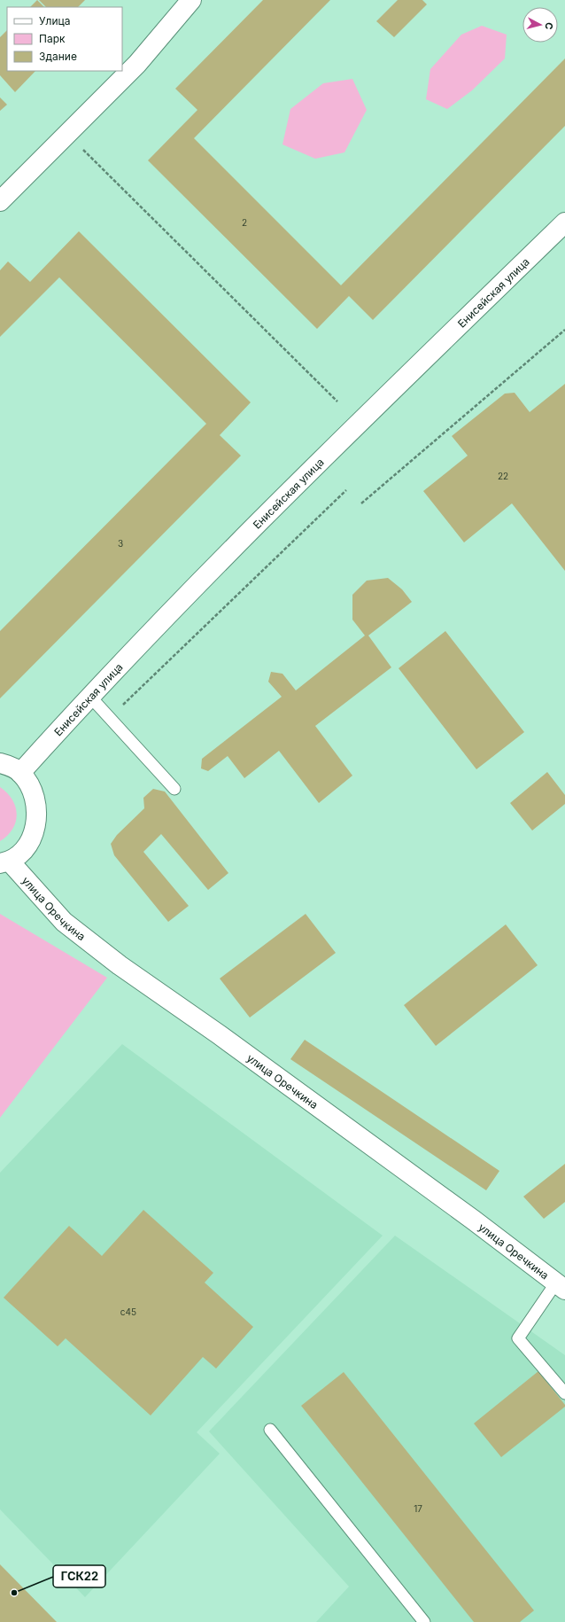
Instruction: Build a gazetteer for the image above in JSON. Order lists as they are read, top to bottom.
{
  "streets": {
    "street": ["Енисейская улица", "улица Оречкина"]
  },
  "crossings": [
    ["Енисейская улица", "улица Оречкина"]
  ],
  "places": ["ГСК22"],
  "house_numbers": [
    "2",
    "22",
    "3",
    "с45",
    "17"
  ],
  "legend": ["Улица", "Парк", "Здание"],
  "north": "right"
}
